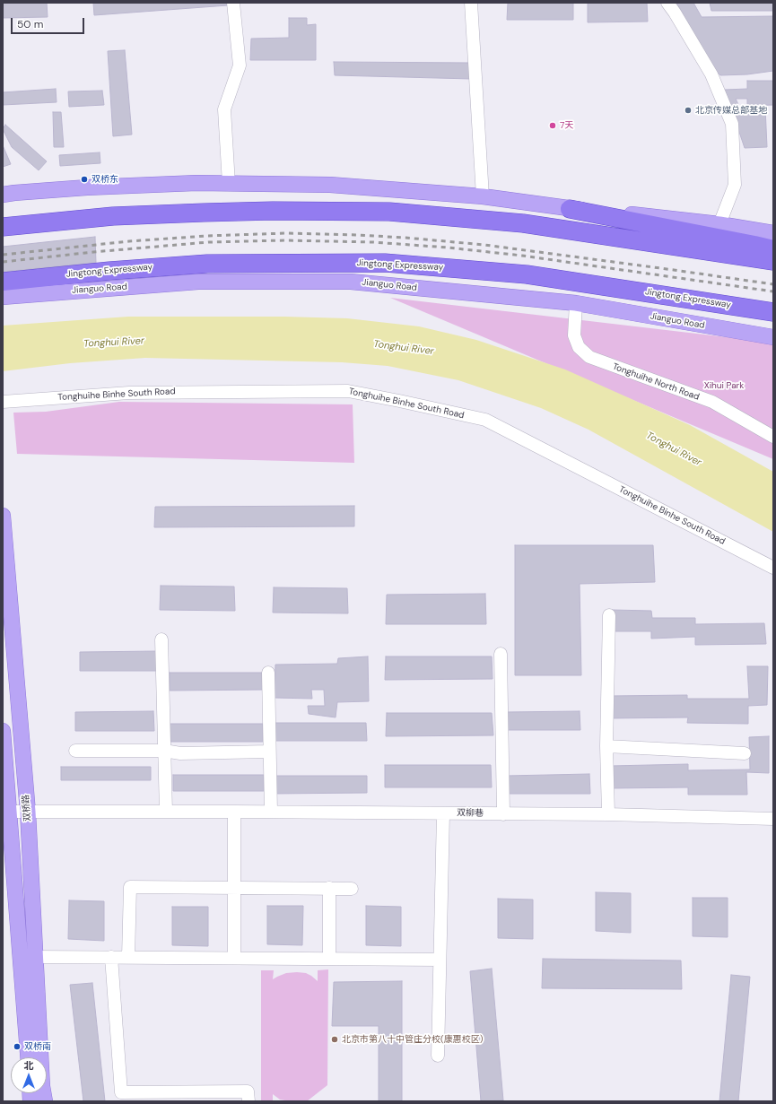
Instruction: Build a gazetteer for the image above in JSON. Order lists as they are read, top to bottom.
{
  "streets": {
    "highway": ["Jingtong Expressway"],
    "main road": ["Jianguo Road", "双桥路"],
    "street": ["Tonghuihe North Road", "Tonghuihe Binhe South Road", "双柳巷"]
  },
  "crossings": [
    ["Jianguo Road", "Tonghuihe North Road"],
    ["双桥路", "双柳巷"]
  ],
  "water": ["Tonghui River"],
  "parks": ["Xihui Park"],
  "places": [
    "北京传媒总部基地",
    "7天",
    "双桥东",
    "北京市第八十中管庄分校(康惠校区)",
    "双桥南"
  ],
  "scale_bar": "50 m",
  "north": "top"
}
